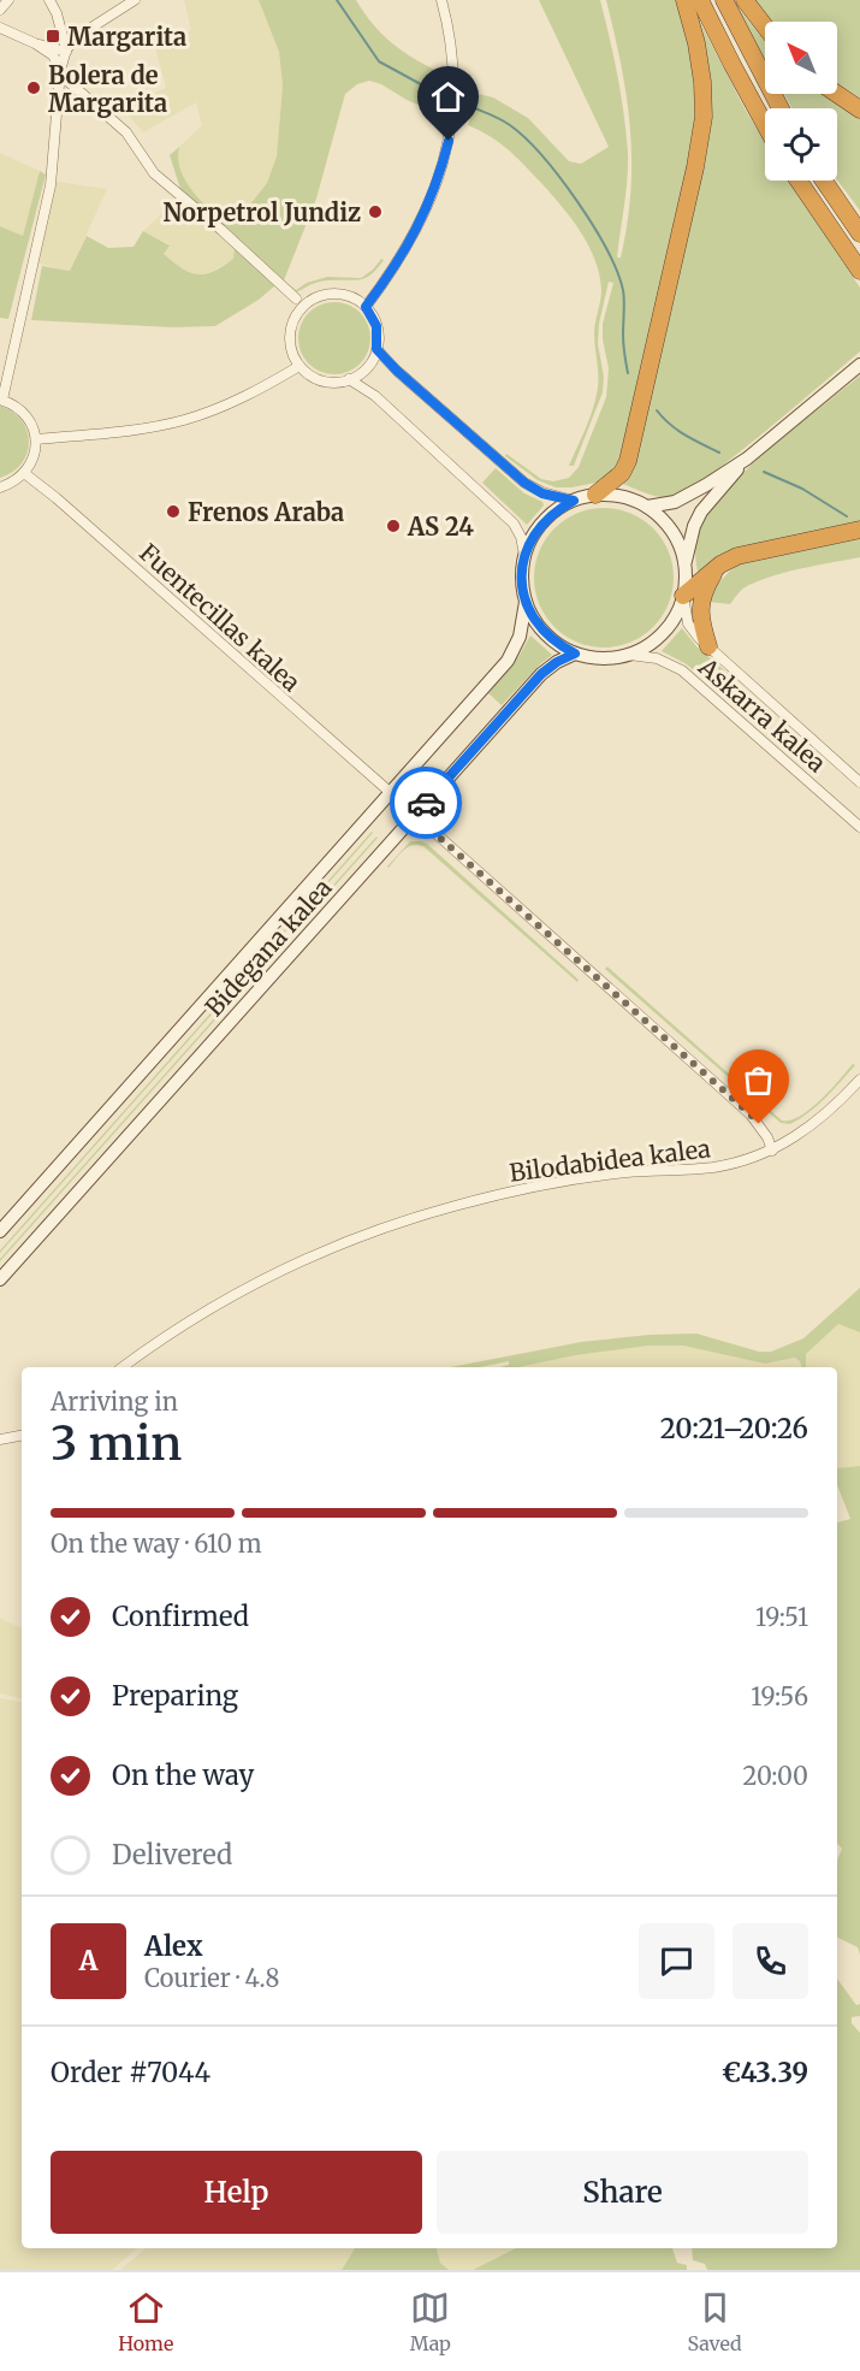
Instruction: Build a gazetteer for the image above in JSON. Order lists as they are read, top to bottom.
{
  "streets": {
    "street": [
      "Fuentecillas kalea",
      "Askarra kalea",
      "Bidegana kalea",
      "Bilodabidea kalea"
    ]
  },
  "crossings": [
    ["Fuentecillas kalea", "Bidegana kalea"],
    ["Askarra kalea", "Bidegana kalea"]
  ],
  "places": {
    "transit": ["Margarita"],
    "other": [
      "Bolera de Margarita",
      "Norpetrol Jundiz",
      "Frenos Araba",
      "AS 24"
    ]
  },
  "north": "top left",
  "page": {
    "heading": ["3 min", "Arriving in", "20:21–20:26"],
    "panel": [
      "Alex",
      "Courier · 4.8",
      "Order #7044",
      "€43.39"
    ],
    "bar": "On the way · 610 m",
    "list": [
      ["Confirmed", "19:51"],
      ["Preparing", "19:56"],
      ["On the way", "20:00"],
      "Delivered"
    ],
    "round": "A",
    "buttons": ["Help", "Share"],
    "tabs": ["Home", "Map", "Saved"]
  }
}
